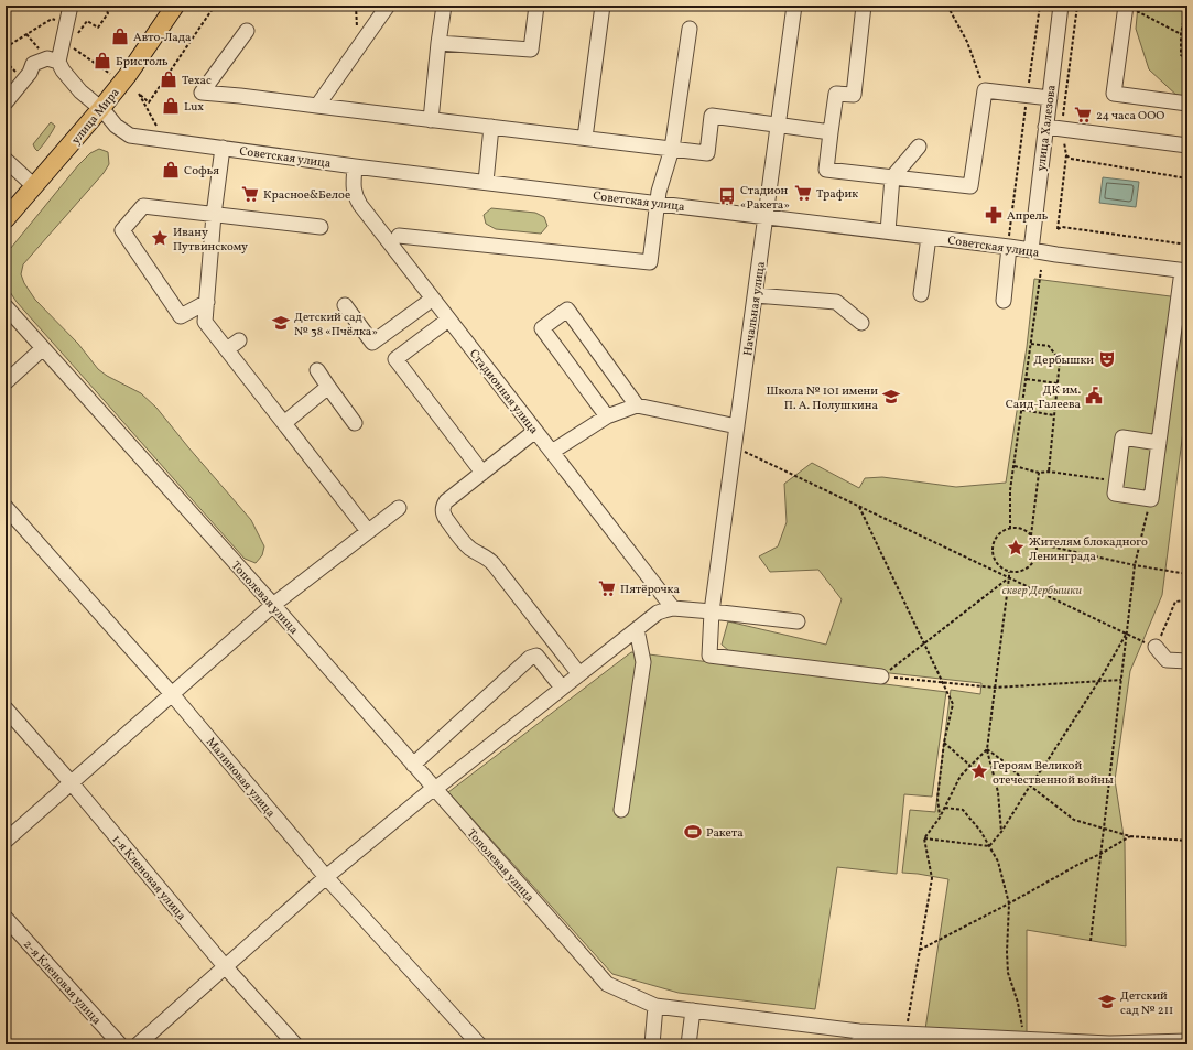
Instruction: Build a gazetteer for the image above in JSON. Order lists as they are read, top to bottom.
{
  "streets": {
    "main road": ["улица Мира"],
    "street": [
      "улица Халезова",
      "Советская улица",
      "Начальная улица",
      "Стадионная улица",
      "Тополевая улица",
      "Малиновая улица",
      "1-я Кленовая улица",
      "2-я Кленовая улица"
    ]
  },
  "crossings": [
    ["улица Мира", "Советская улица"],
    ["улица Халезова", "Советская улица"],
    ["Советская улица", "Начальная улица"],
    ["Советская улица", "Стадионная улица"]
  ],
  "parks": ["сквер Дербышки"],
  "places": {
    "shop": [
      "Авто-Лада",
      "Бристоль",
      "Техас",
      "Lux",
      "Софья"
    ],
    "supermarket": [
      "24 часа ООО",
      "Трафик",
      "Красное&Белое",
      "Пятёрочка"
    ],
    "bus stop": ["Стадион «Ракета»"],
    "pharmacy": ["Апрель"],
    "place": ["Ивану Путвинскому", "Жителям блокадного Ленинграда", "Героям Великой отечественной войны"],
    "school or university": ["Детский сад № 38 «Пчёлка»", "Школа № 101 имени П. А. Полушкина", "Детский сад № 211"],
    "theatre": ["Дербышки"],
    "public building": ["ДК им. Саид-Галеева"],
    "sports": ["Ракета"]
  }
}
